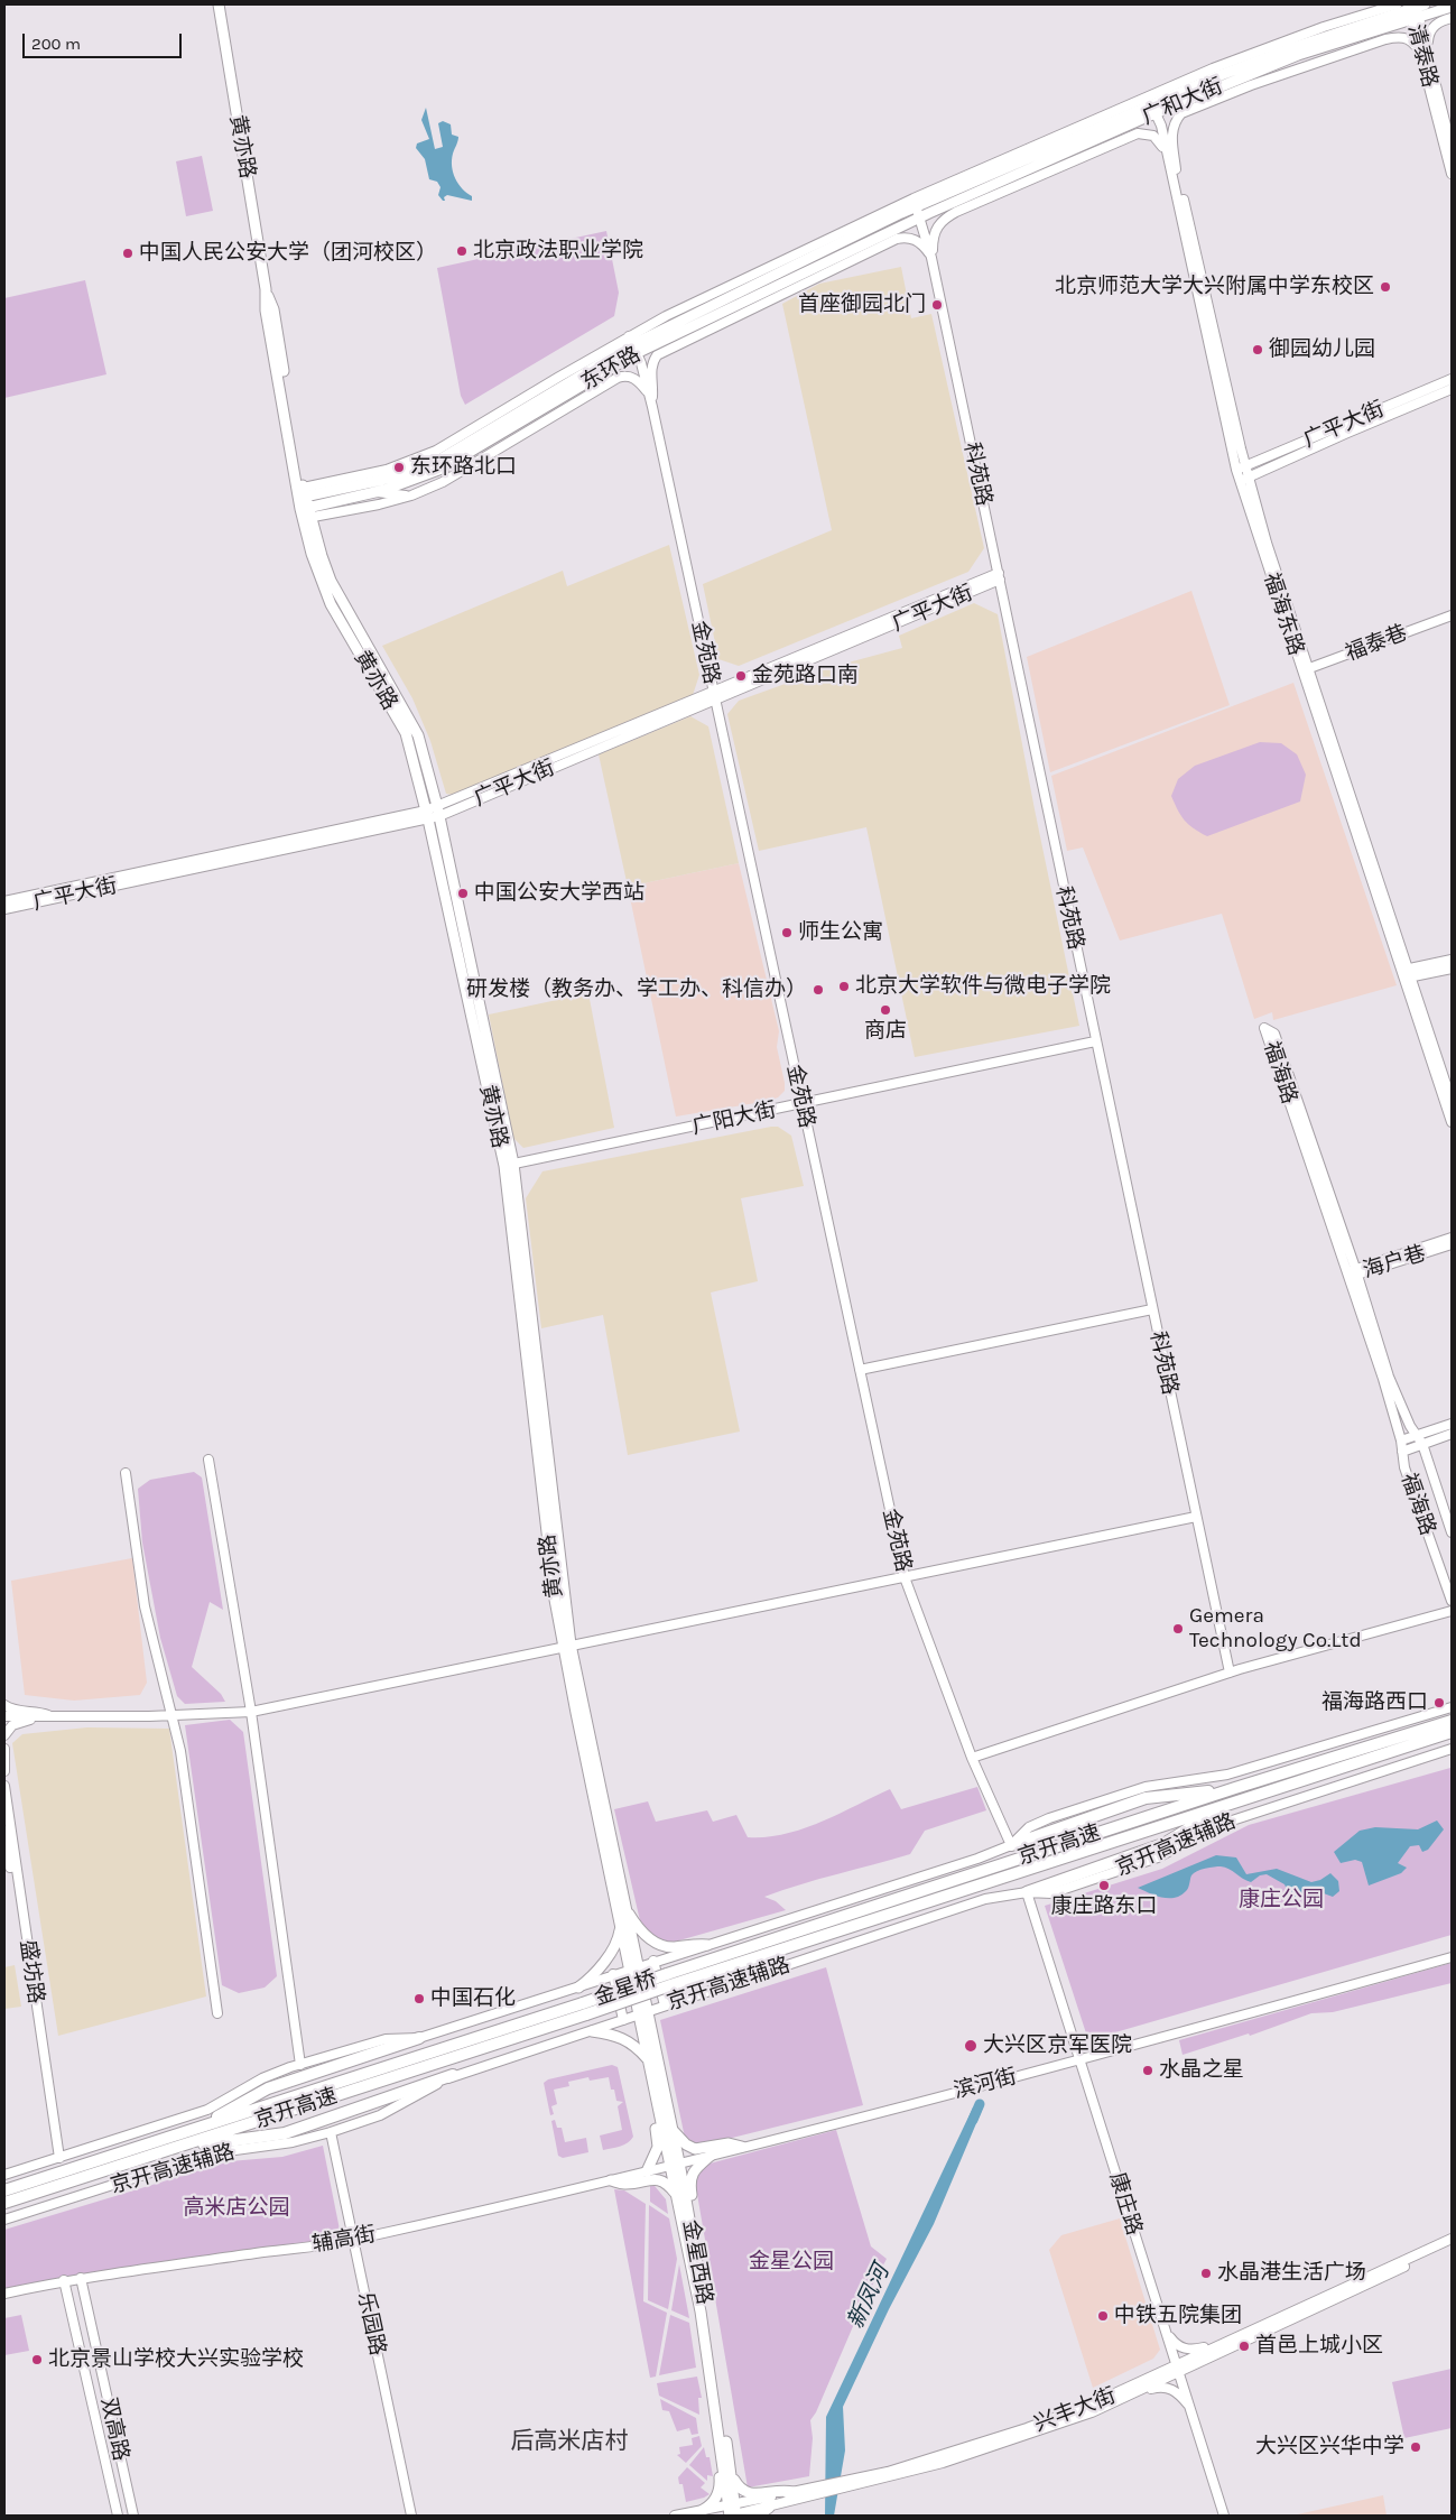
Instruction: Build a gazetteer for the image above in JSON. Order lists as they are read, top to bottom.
{
  "streets": {
    "highway": ["京开高速", "金星桥"],
    "main road": [
      "广和大街",
      "黄亦路",
      "东环路",
      "金星西路"
    ],
    "street": [
      "清泰路",
      "广平大街",
      "科苑路",
      "福海东路",
      "福泰巷",
      "金苑路",
      "福海路",
      "广阳大街",
      "海户巷",
      "京开高速辅路",
      "盛坊路",
      "滨河街",
      "康庄路",
      "辅高街",
      "乐园路",
      "兴丰大街",
      "双高路"
    ]
  },
  "crossings": [
    ["清泰路", "广和大街"],
    ["广和大街", "东环路"],
    ["广和大街", "科苑路"],
    ["广和大街", "福海东路"],
    ["黄亦路", "东环路"],
    ["黄亦路", "广平大街"],
    ["黄亦路", "广阳大街"],
    ["黄亦路", "京开高速辅路"],
    ["东环路", "科苑路"],
    ["东环路", "金苑路"],
    ["广平大街", "科苑路"],
    ["广平大街", "福海东路"],
    ["广平大街", "金苑路"],
    ["科苑路", "广阳大街"],
    ["福海东路", "福泰巷"],
    ["金苑路", "广阳大街"],
    ["金苑路", "京开高速辅路"],
    ["福海路", "海户巷"],
    ["京开高速", "金星桥"],
    ["京开高速辅路", "盛坊路"],
    ["京开高速辅路", "康庄路"],
    ["京开高速辅路", "金星西路"],
    ["京开高速辅路", "乐园路"],
    ["滨河街", "康庄路"],
    ["滨河街", "辅高街"],
    ["滨河街", "金星西路"],
    ["康庄路", "兴丰大街"],
    ["辅高街", "金星西路"],
    ["辅高街", "乐园路"],
    ["辅高街", "双高路"],
    ["金星西路", "兴丰大街"]
  ],
  "districts": ["后高米店村"],
  "water": ["新凤河"],
  "parks": ["康庄公园", "高米店公园", "金星公园"],
  "places": [
    "北京政法职业学院",
    "中国人民公安大学（团河校区）",
    "北京师范大学大兴附属中学东校区",
    "首座御园北门",
    "御园幼儿园",
    "东环路北口",
    "金苑路口南",
    "中国公安大学西站",
    "师生公寓",
    "北京大学软件与微电子学院",
    "研发楼（教务办、学工办、科信办）",
    "商店",
    "Gemera Technology Co.Ltd",
    "福海路西口",
    "康庄路东口",
    "中国石化",
    "大兴区京军医院",
    "水晶之星",
    "水晶港生活广场",
    "中铁五院集团",
    "首邑上城小区",
    "北京景山学校大兴实验学校",
    "大兴区兴华中学"
  ],
  "scale_bar": "200 m"
}
